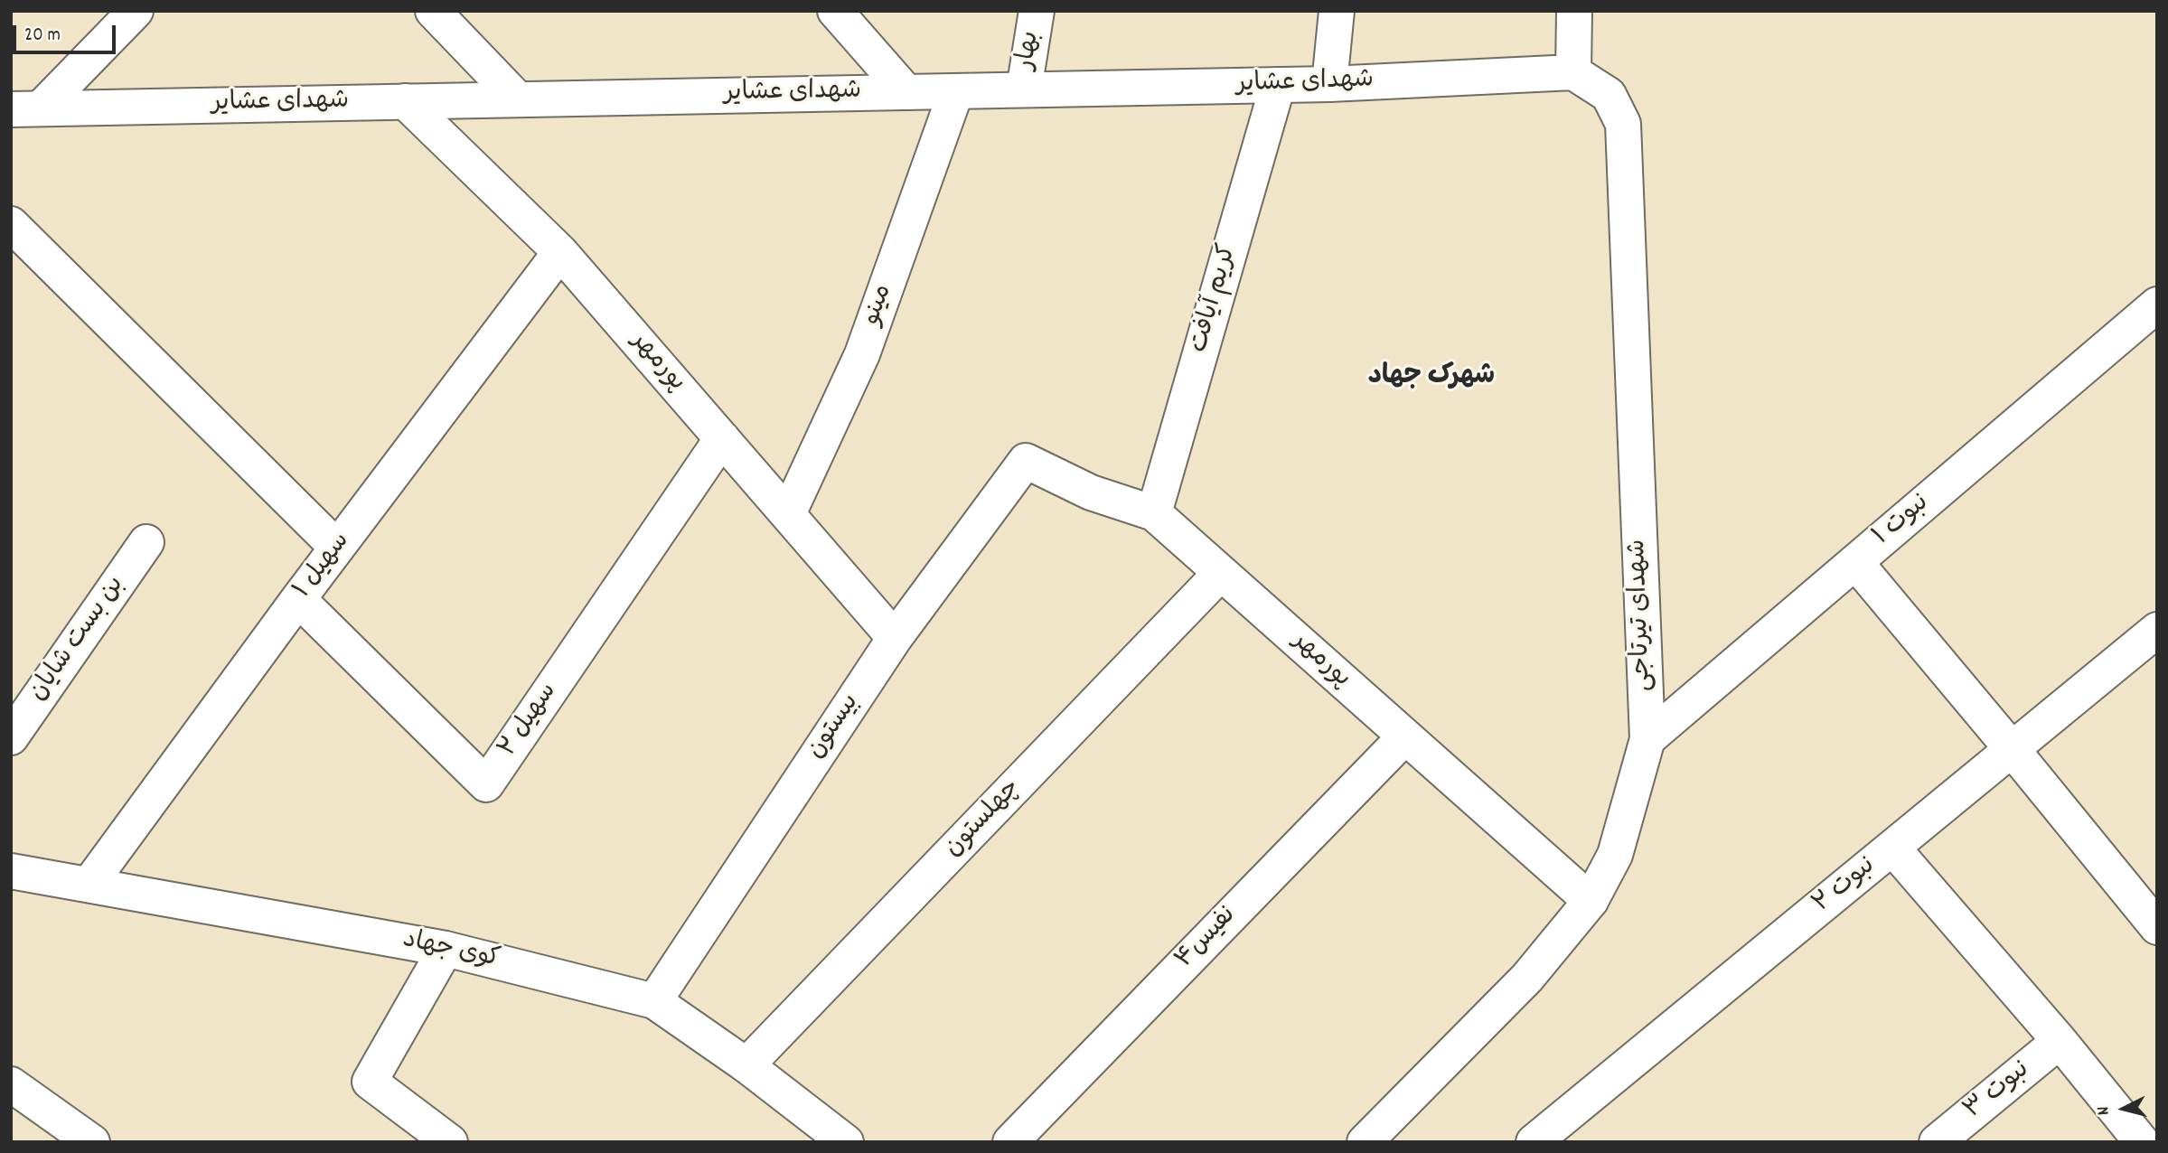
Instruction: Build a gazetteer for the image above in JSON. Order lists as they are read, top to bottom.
{
  "streets": {
    "street": [
      "بهار",
      "شهدای عشایر",
      "کریم آیافت",
      "مینو",
      "پورمهر",
      "نبوت ۱",
      "سهیل ۱",
      "شهدای تیرتاجی",
      "بن بست شایان",
      "سهیل ۲",
      "بیستون",
      "چهلستون",
      "نبوت ۲",
      "نفیس۴",
      "کوی جهاد",
      "نبوت ۳"
    ]
  },
  "crossings": [
    ["بهار", "شهدای عشایر"],
    ["شهدای عشایر", "کریم آیافت"],
    ["شهدای عشایر", "مینو"],
    ["شهدای عشایر", "پورمهر"],
    ["شهدای عشایر", "شهدای تیرتاجی"],
    ["کریم آیافت", "پورمهر"],
    ["مینو", "پورمهر"],
    ["پورمهر", "سهیل ۱"],
    ["پورمهر", "شهدای تیرتاجی"],
    ["پورمهر", "سهیل ۲"],
    ["پورمهر", "بیستون"],
    ["پورمهر", "چهلستون"],
    ["پورمهر", "نفیس۴"],
    ["نبوت ۱", "شهدای تیرتاجی"],
    ["سهیل ۱", "سهیل ۲"],
    ["سهیل ۱", "کوی جهاد"],
    ["بیستون", "کوی جهاد"],
    ["چهلستون", "کوی جهاد"]
  ],
  "districts": ["شهرک جهاد"],
  "scale_bar": "20 m",
  "north": "left"
}
